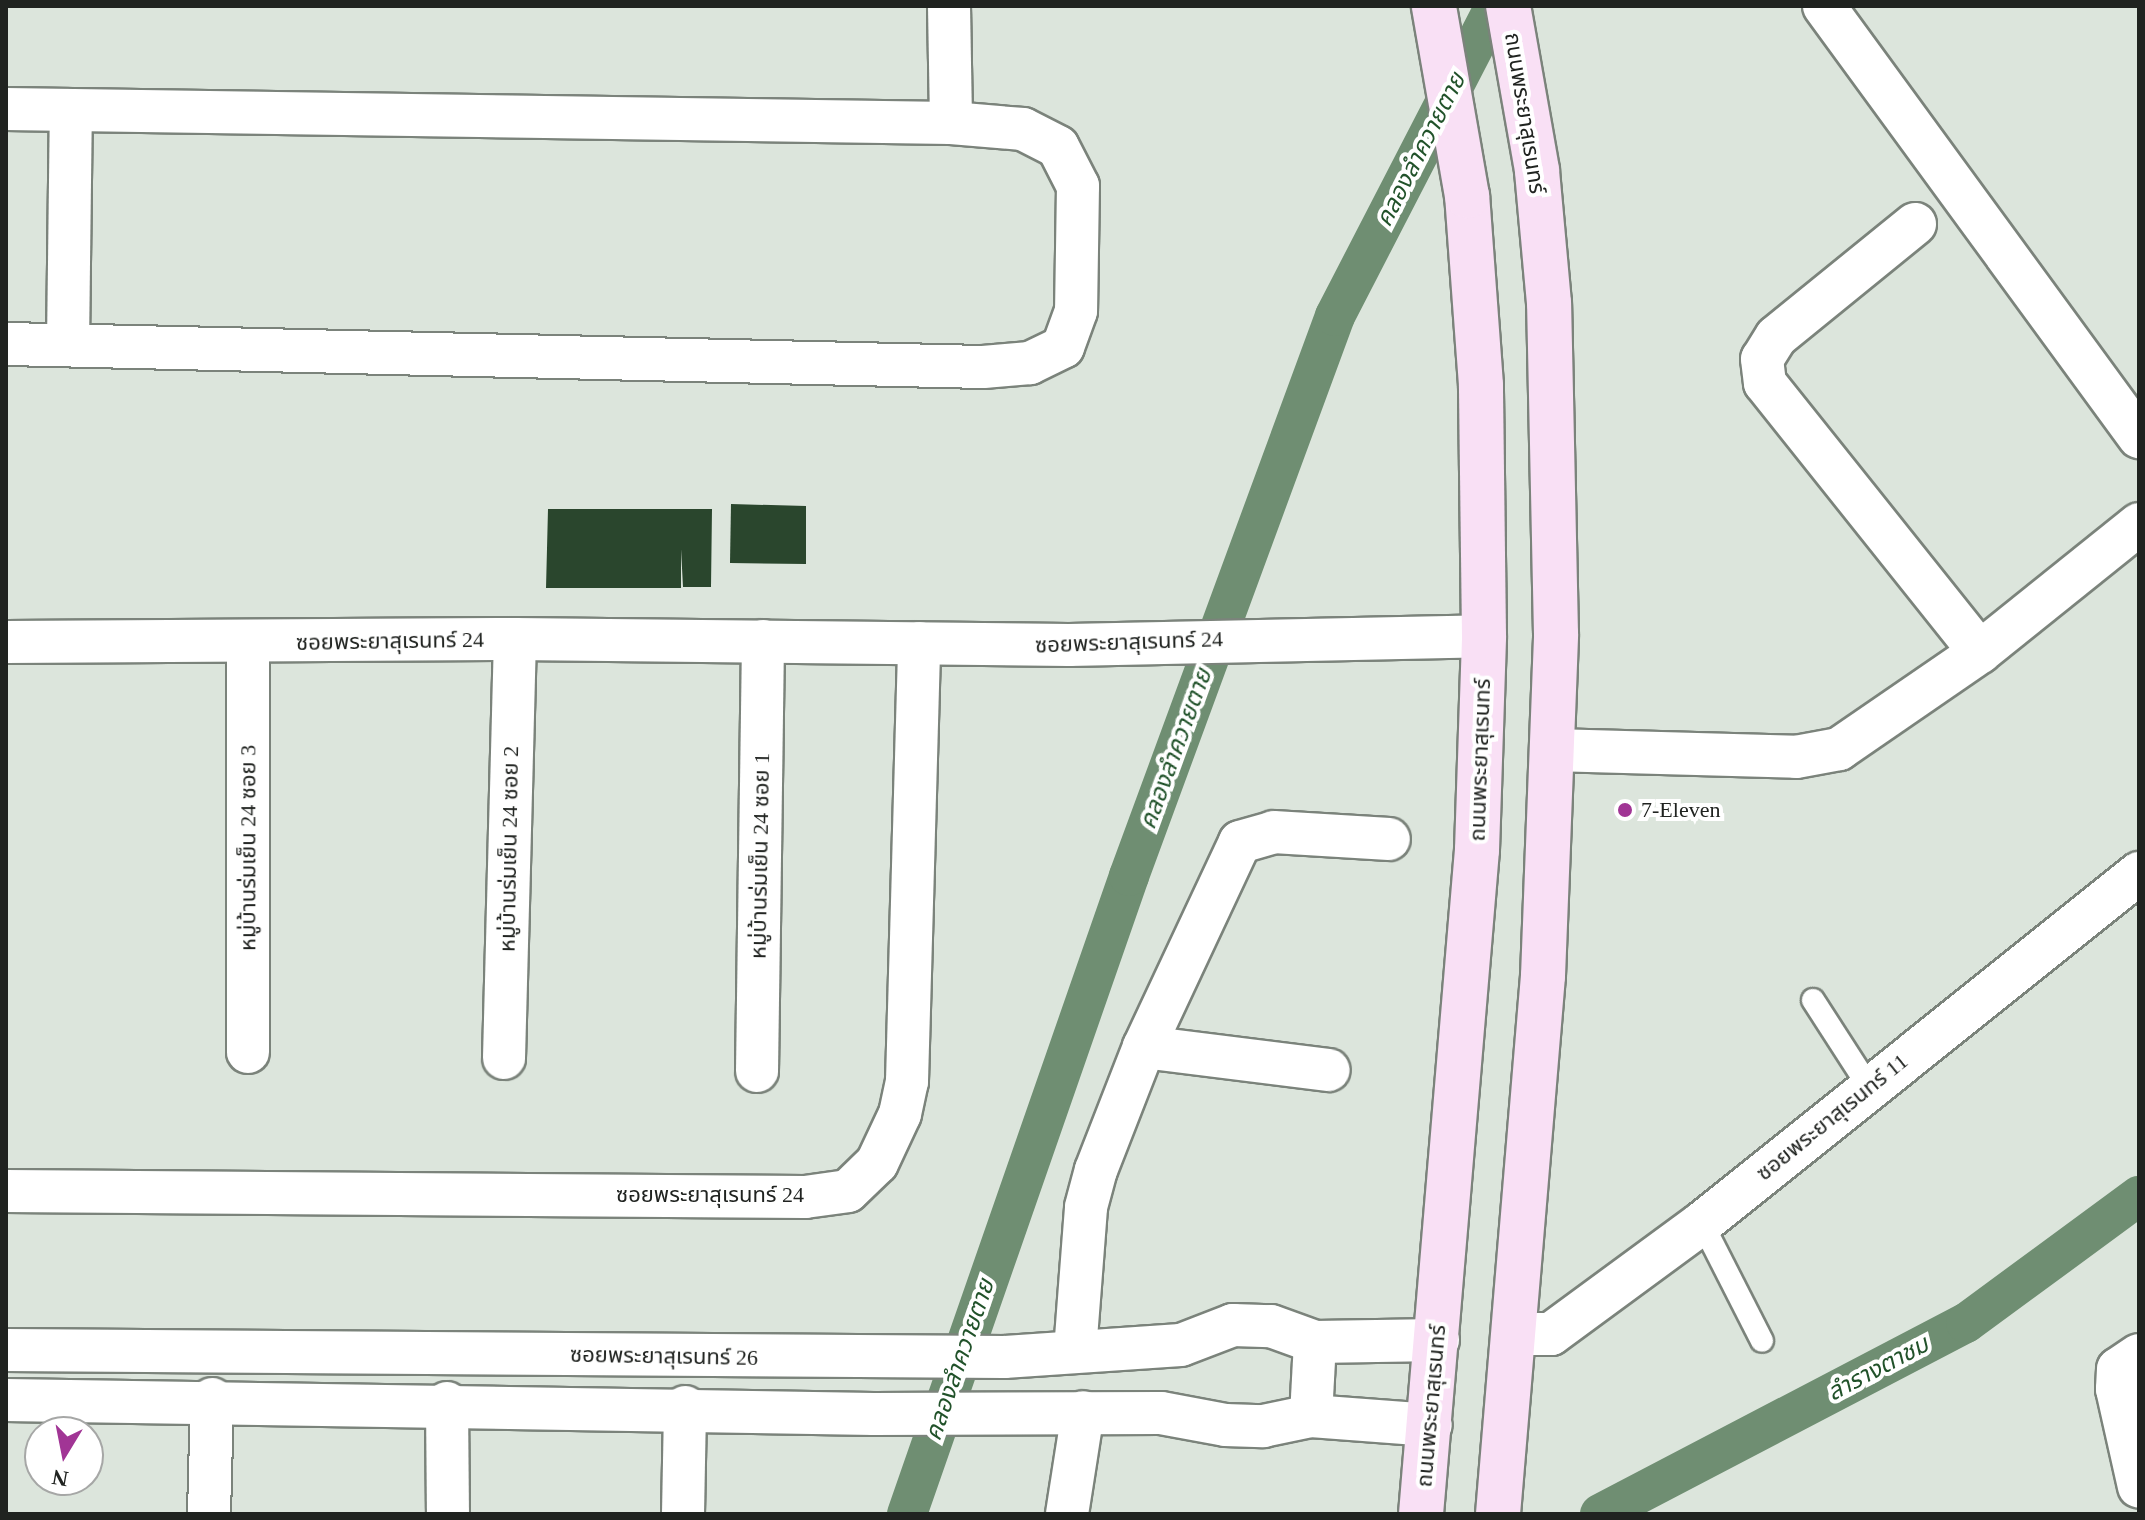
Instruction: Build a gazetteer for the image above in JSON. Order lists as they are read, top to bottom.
{
  "streets": {
    "street": [
      "ถนนพระยาสุเรนทร์",
      "ซอยพระยาสุเรนทร์ 24",
      "หมู่บ้านร่มเย็น 24 ซอย 3",
      "หมู่บ้านร่มเย็น 24 ซอย 2",
      "หมู่บ้านร่มเย็น 24 ซอย 1",
      "ซอยพระยาสุเรนทร์ 11",
      "ซอยพระยาสุเรนทร์ 26"
    ]
  },
  "crossings": [
    ["ถนนพระยาสุเรนทร์", "ซอยพระยาสุเรนทร์ 24"],
    ["ถนนพระยาสุเรนทร์", "ซอยพระยาสุเรนทร์ 11"],
    ["ถนนพระยาสุเรนทร์", "ซอยพระยาสุเรนทร์ 26"],
    ["ซอยพระยาสุเรนทร์ 24", "หมู่บ้านร่มเย็น 24 ซอย 3"],
    ["ซอยพระยาสุเรนทร์ 24", "หมู่บ้านร่มเย็น 24 ซอย 2"],
    ["ซอยพระยาสุเรนทร์ 24", "หมู่บ้านร่มเย็น 24 ซอย 1"]
  ],
  "water": ["คลองลำควายตาย", "ลำรางตาชม"],
  "places": ["7-Eleven"],
  "north": "bottom"
}
